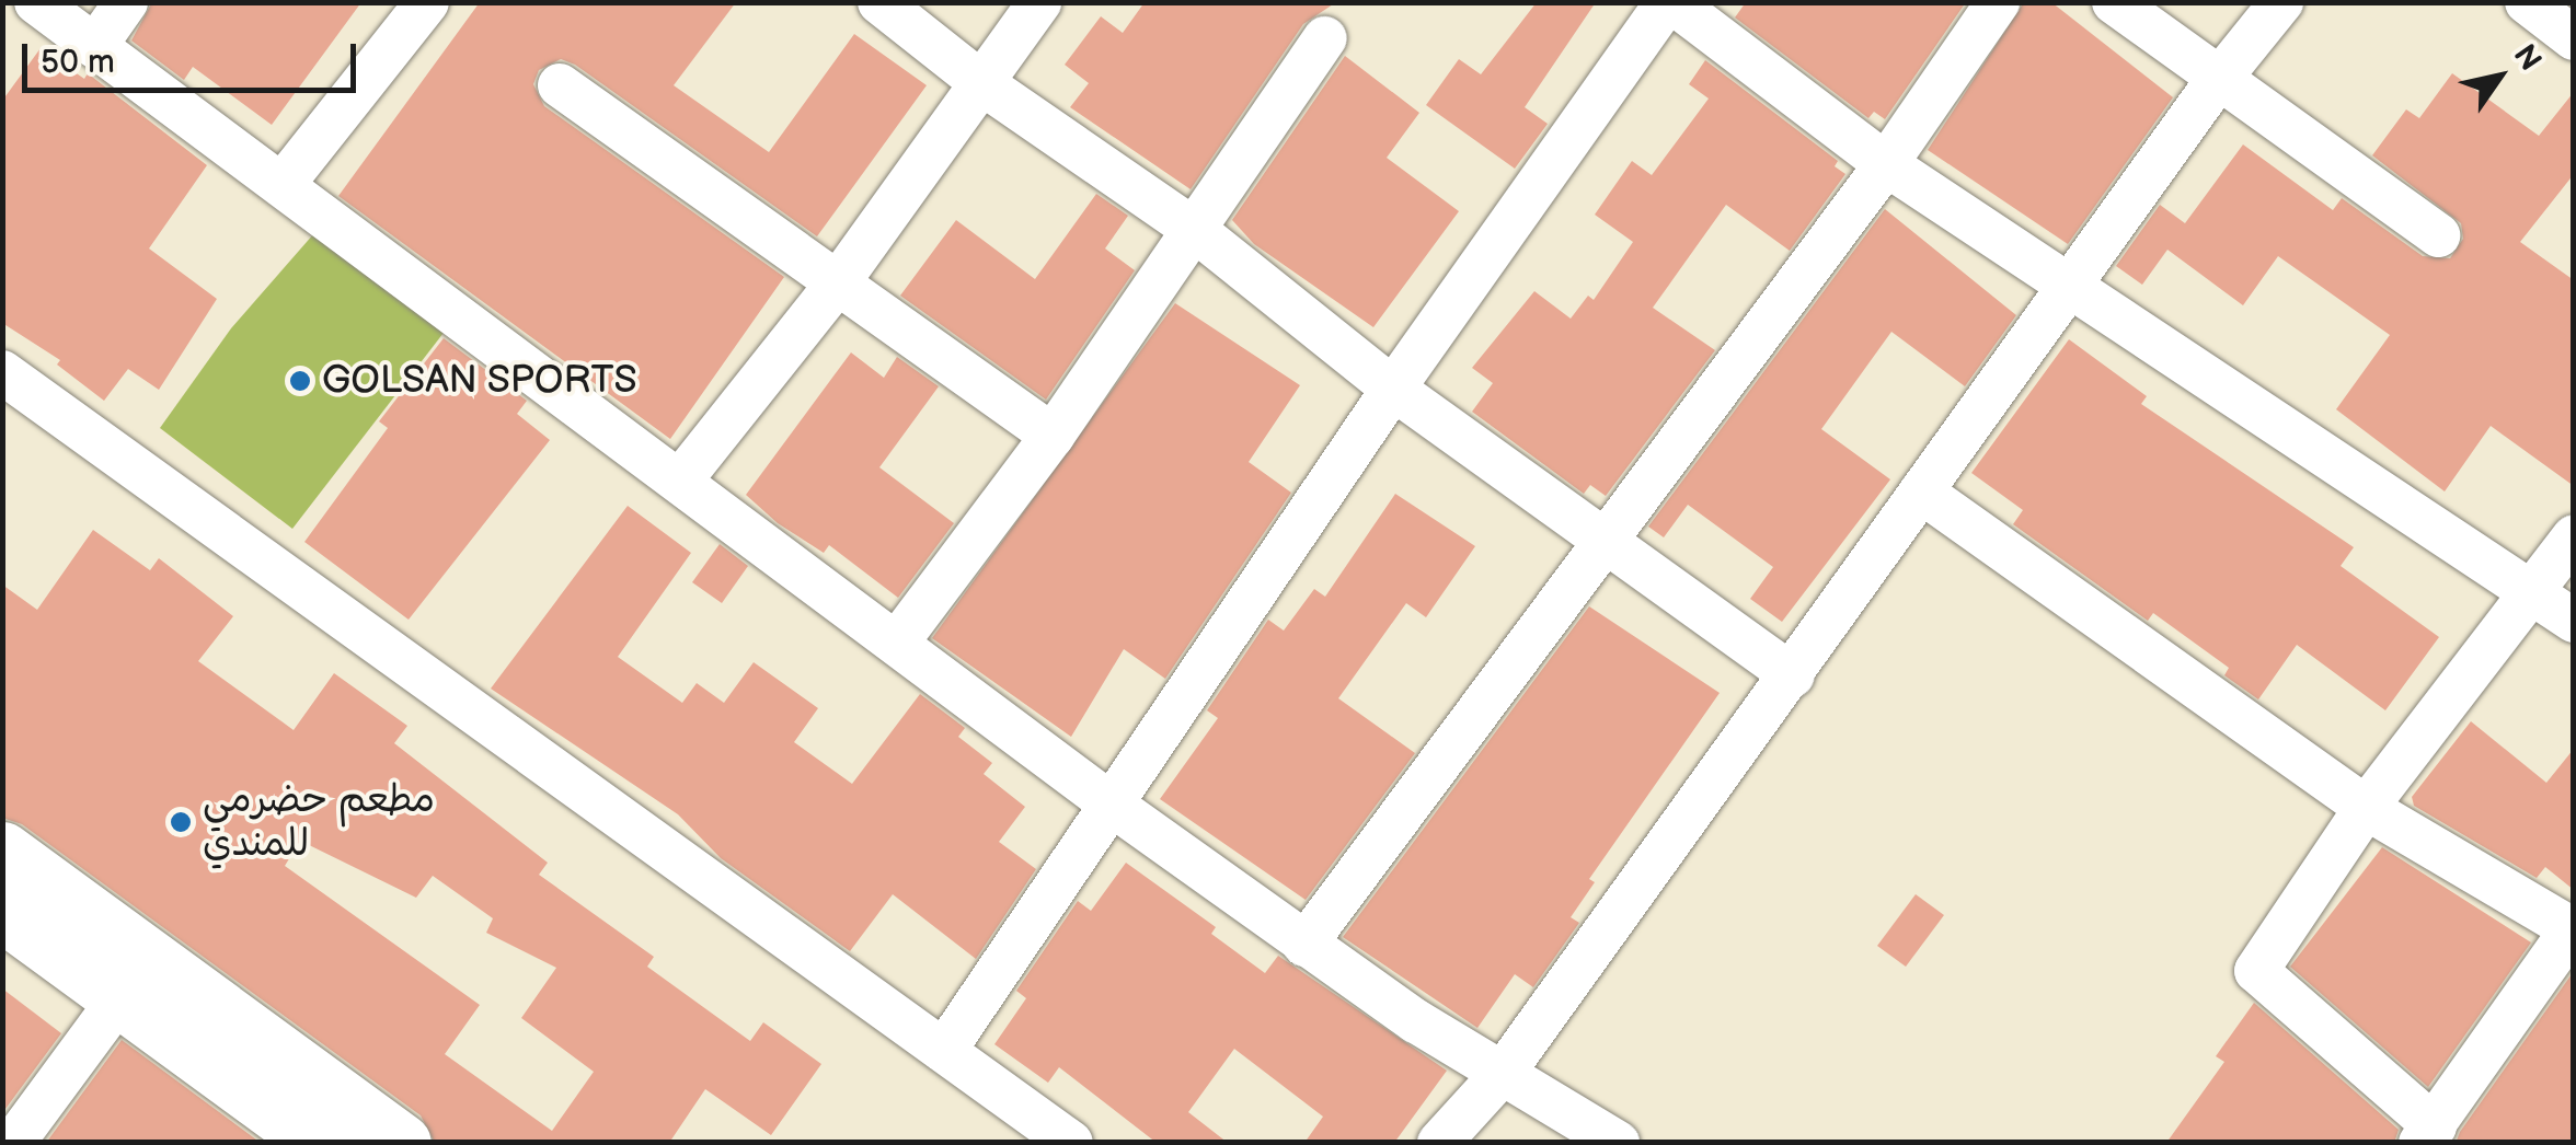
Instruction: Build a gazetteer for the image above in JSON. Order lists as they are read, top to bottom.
{
  "places": ["GOLSAN SPORTS", "مطعم حضرمي للمندي"],
  "scale_bar": "50 m",
  "north": "top right"
}
